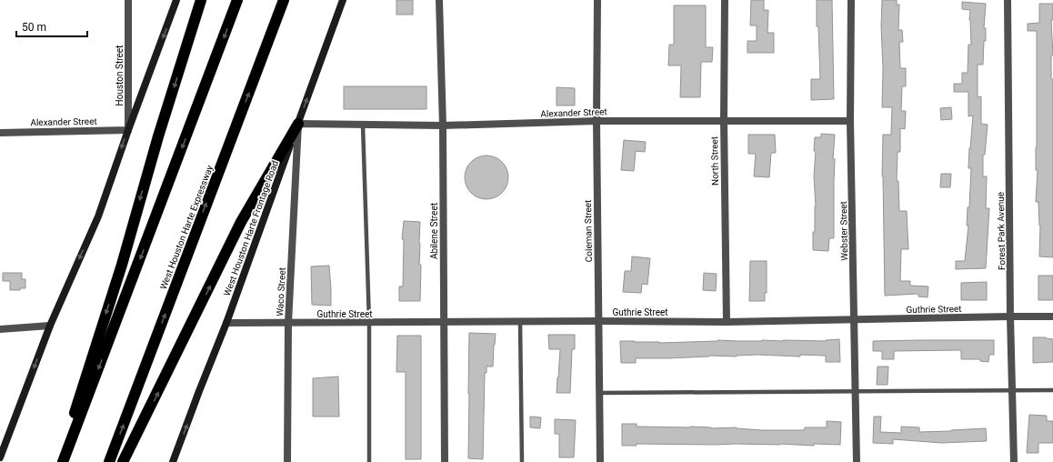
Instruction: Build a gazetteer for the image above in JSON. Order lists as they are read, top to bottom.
{
  "streets": {
    "highway": ["West Houston Harte Expressway"],
    "main road": ["West Houston Harte Frontage Road"],
    "street": [
      "Houston Street",
      "Alexander Street",
      "North Street",
      "Abilene Street",
      "Coleman Street",
      "Webster Street",
      "Forest Park Avenue",
      "Waco Street",
      "Guthrie Street"
    ]
  },
  "crossings": [
    ["Houston Street", "Alexander Street"],
    ["Alexander Street", "North Street"],
    ["Alexander Street", "West Houston Harte Frontage Road"],
    ["Alexander Street", "Abilene Street"],
    ["Alexander Street", "Coleman Street"],
    ["Alexander Street", "Webster Street"],
    ["Alexander Street", "Waco Street"],
    ["North Street", "Guthrie Street"],
    ["West Houston Harte Frontage Road", "Waco Street"],
    ["West Houston Harte Frontage Road", "Guthrie Street"],
    ["Abilene Street", "Guthrie Street"],
    ["Coleman Street", "Guthrie Street"],
    ["Webster Street", "Guthrie Street"],
    ["Forest Park Avenue", "Guthrie Street"],
    ["Waco Street", "Guthrie Street"]
  ],
  "one_way": ["West Houston Harte Frontage Road"],
  "scale_bar": "50 m"
}
